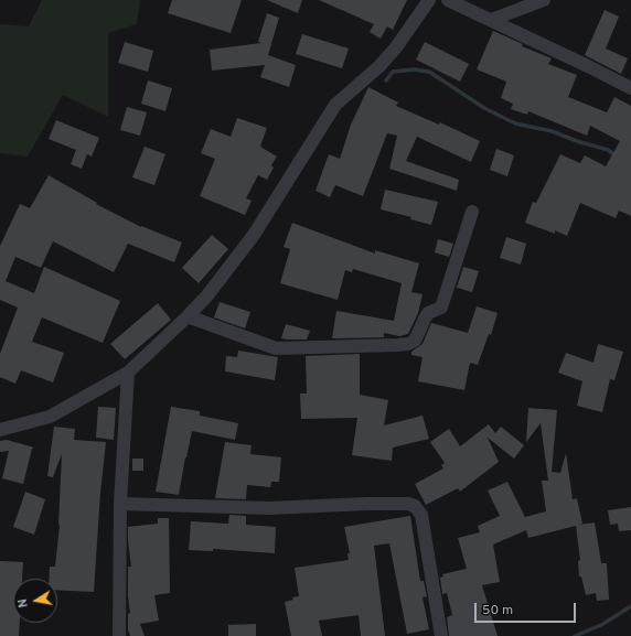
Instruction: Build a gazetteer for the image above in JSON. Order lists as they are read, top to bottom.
{
  "scale_bar": "50 m",
  "north": "left"
}
